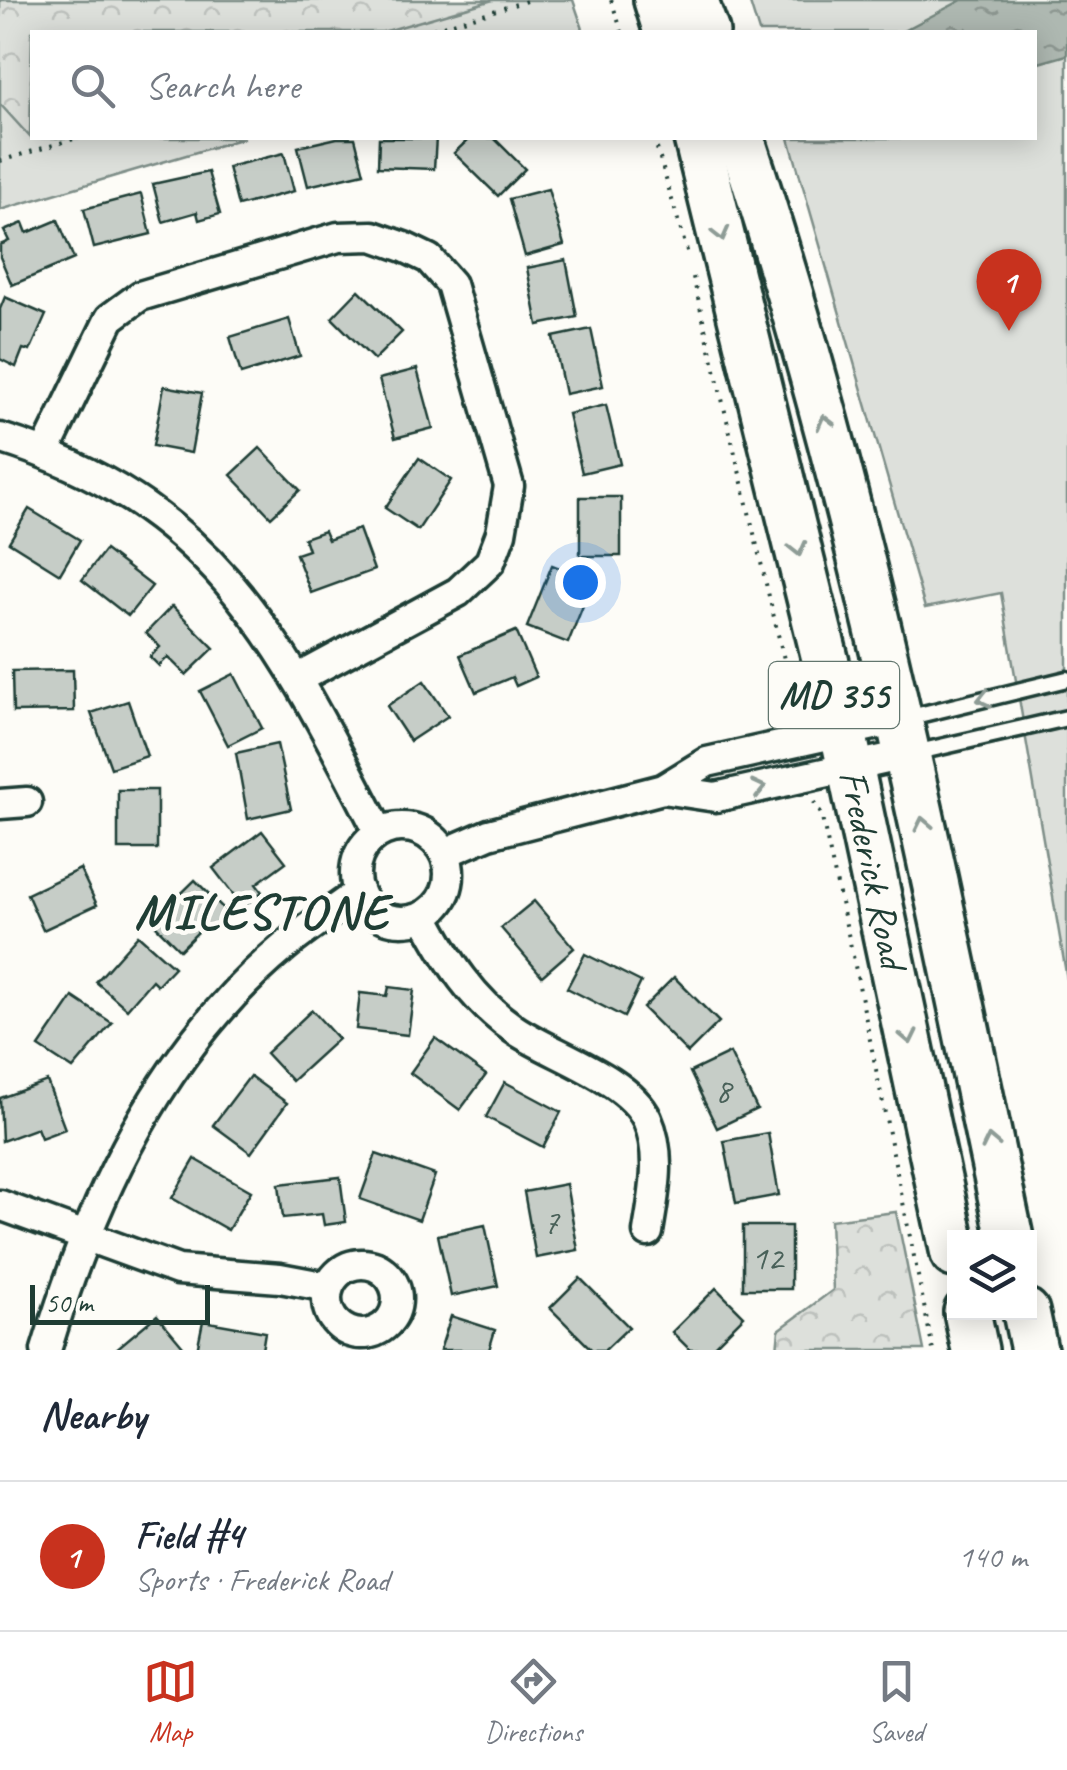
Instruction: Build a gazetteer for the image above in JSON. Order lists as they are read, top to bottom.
{
  "streets": {
    "main road": ["MD 355", "Frederick Road"]
  },
  "districts": ["MILESTONE"],
  "house_numbers": ["8", "7", "12"],
  "scale_bar": "50 m",
  "page": {
    "search": "Search here",
    "pins": "1",
    "scale": "50 m",
    "heading": "Nearby",
    "list": [
      {
        "mark": "1",
        "name": "Field #4",
        "note": "Sports · Frederick Road",
        "value": "140 m"
      }
    ],
    "nav": ["Map", "Directions", "Saved"]
  }
}
